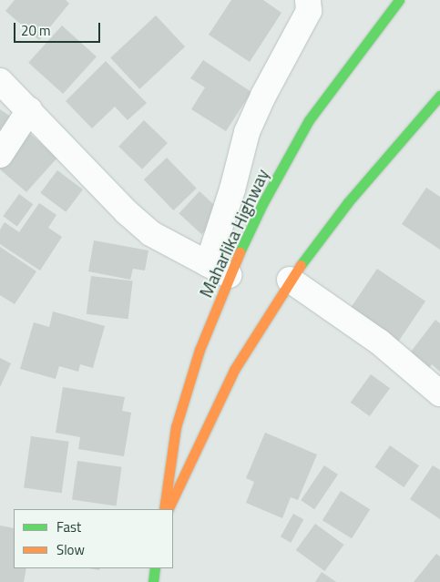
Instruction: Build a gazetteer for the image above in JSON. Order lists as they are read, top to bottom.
{
  "streets": {
    "main road": ["Maharlika Highway"]
  },
  "legend": ["Fast", "Slow"],
  "scale_bar": "20 m"
}
